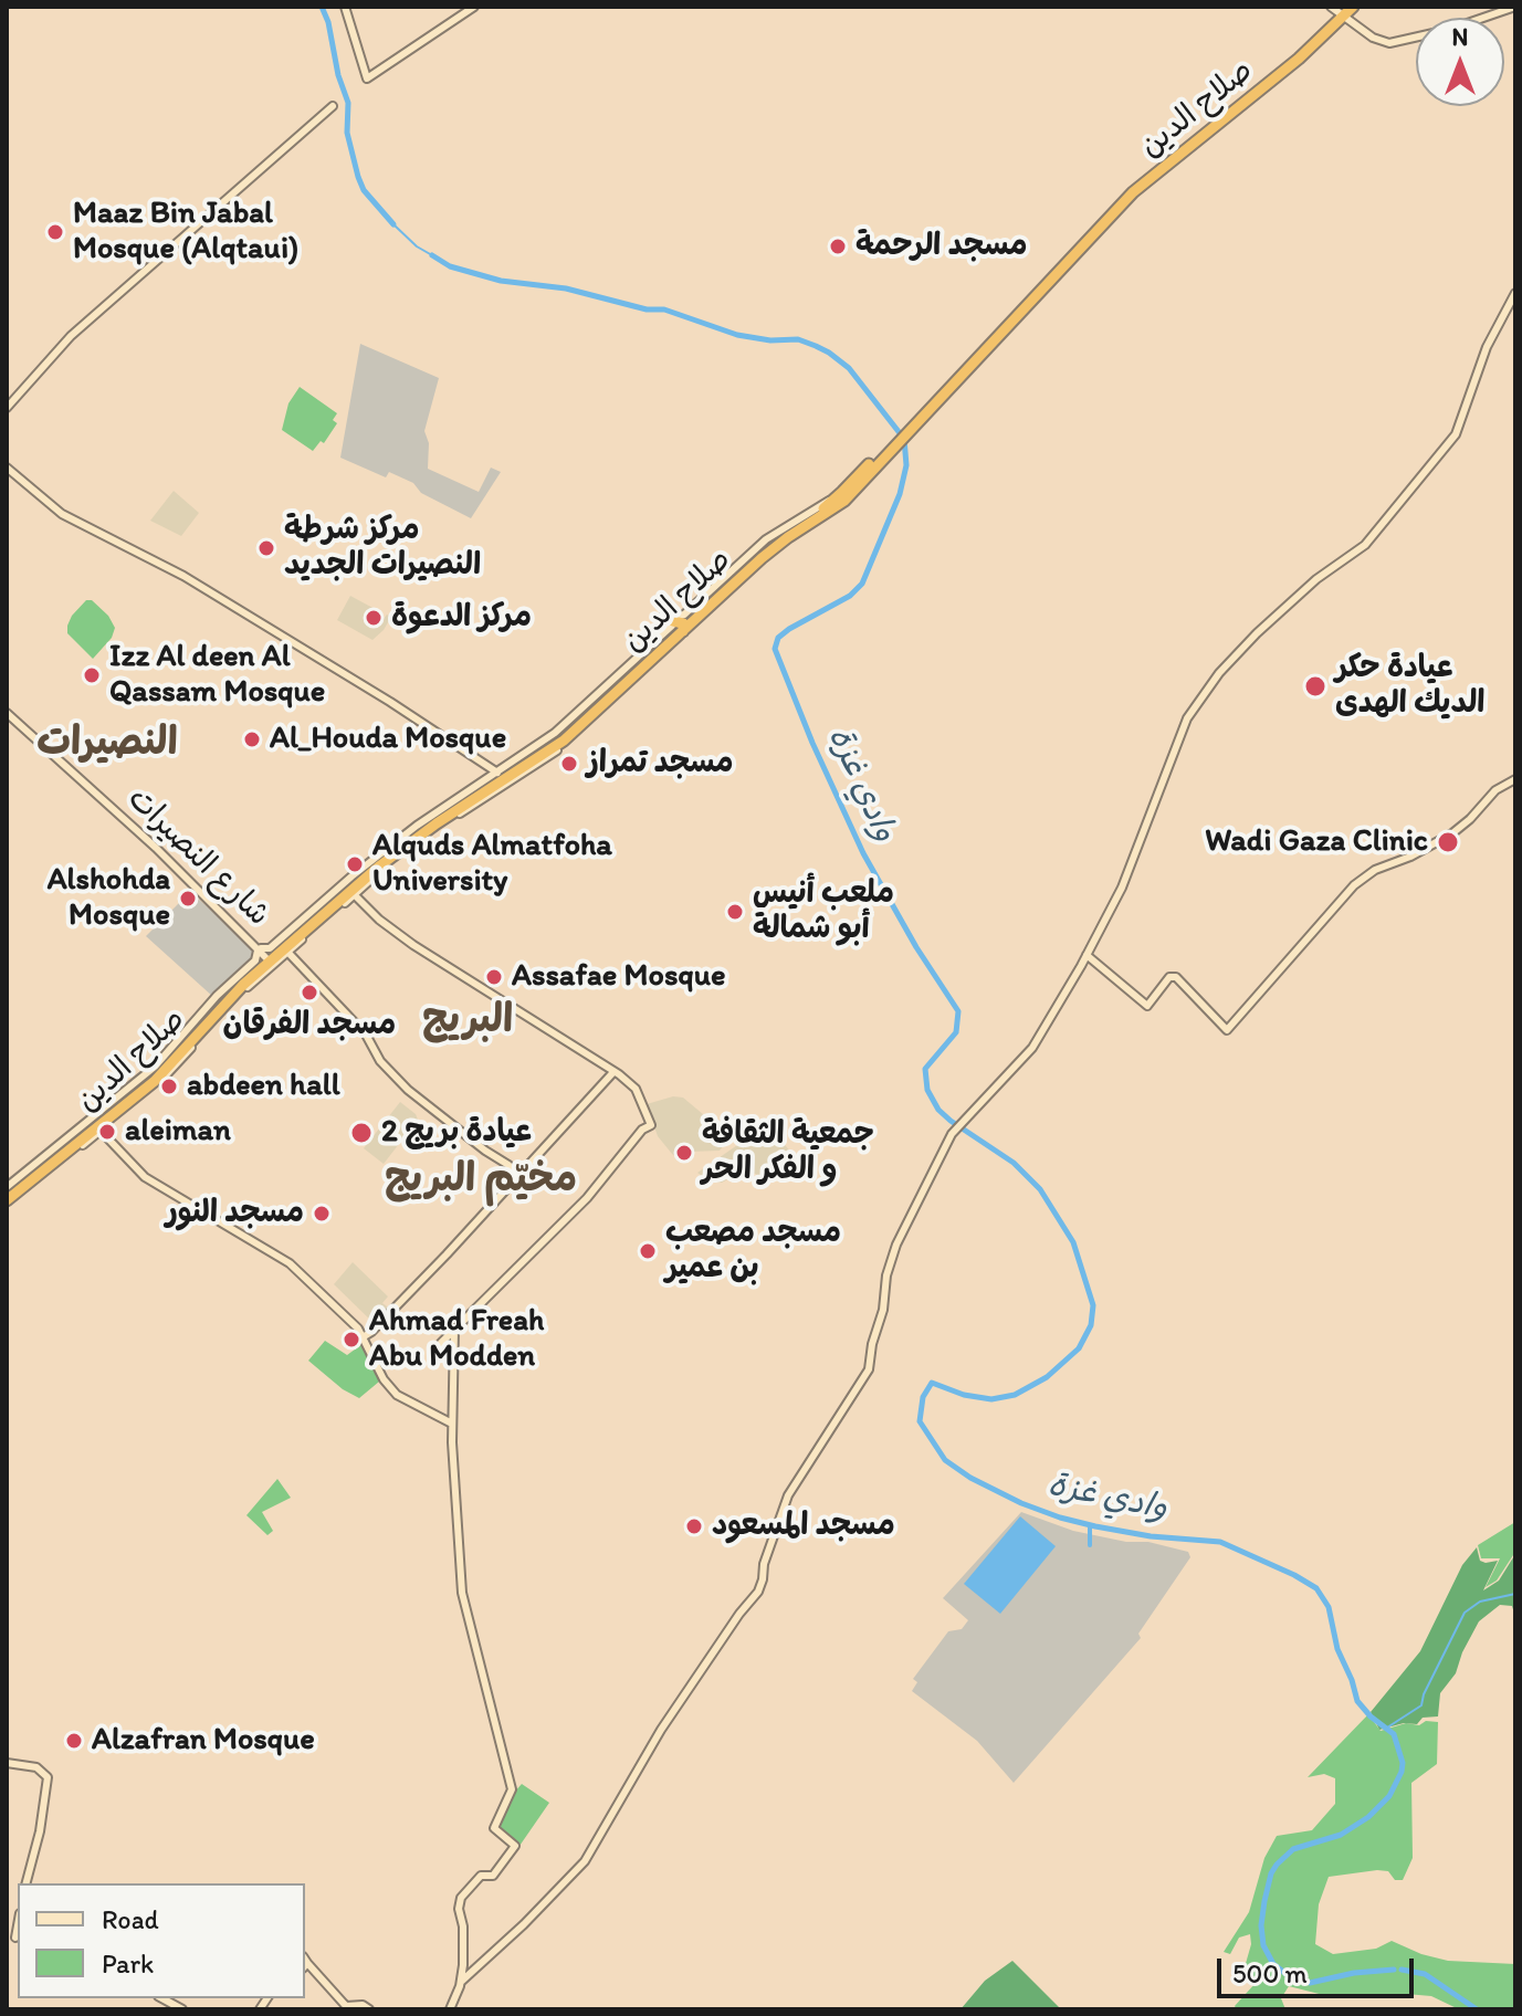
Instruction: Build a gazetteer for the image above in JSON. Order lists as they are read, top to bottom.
{
  "streets": {
    "highway": ["صلاح الدين"],
    "street": ["شارع النصيرات"]
  },
  "crossings": [
    ["صلاح الدين", "شارع النصيرات"]
  ],
  "districts": ["النصيرات", "البريج", "مخيّم البريج"],
  "water": ["وادي غزة"],
  "places": [
    "Maaz Bin Jabal Mosque (Alqtaui)",
    "مسجد الرحمة",
    "مركز شرطة النصيرات الجديد",
    "مركز الدعوة",
    "Izz Al deen Al Qassam Mosque",
    "عيادة حكر الديك الهدى",
    "Al_Houda Mosque",
    "مسجد تمراز",
    "Wadi Gaza Clinic",
    "Alquds Almatfoha University",
    "Alshohda Mosque",
    "ملعب أنيس أبو شمالة",
    "Assafae Mosque",
    "مسجد الفرقان",
    "abdeen hall",
    "aleiman",
    "عيادة بريج 2",
    "جمعية الثقافة و الفكر الحر",
    "مسجد النور",
    "مسجد مصعب بن عمير",
    "Ahmad Freah Abu Modden",
    "مسجد المسعود",
    "Alzafran Mosque"
  ],
  "legend": ["Road", "Park"],
  "scale_bar": "500 m",
  "north": "top"
}
